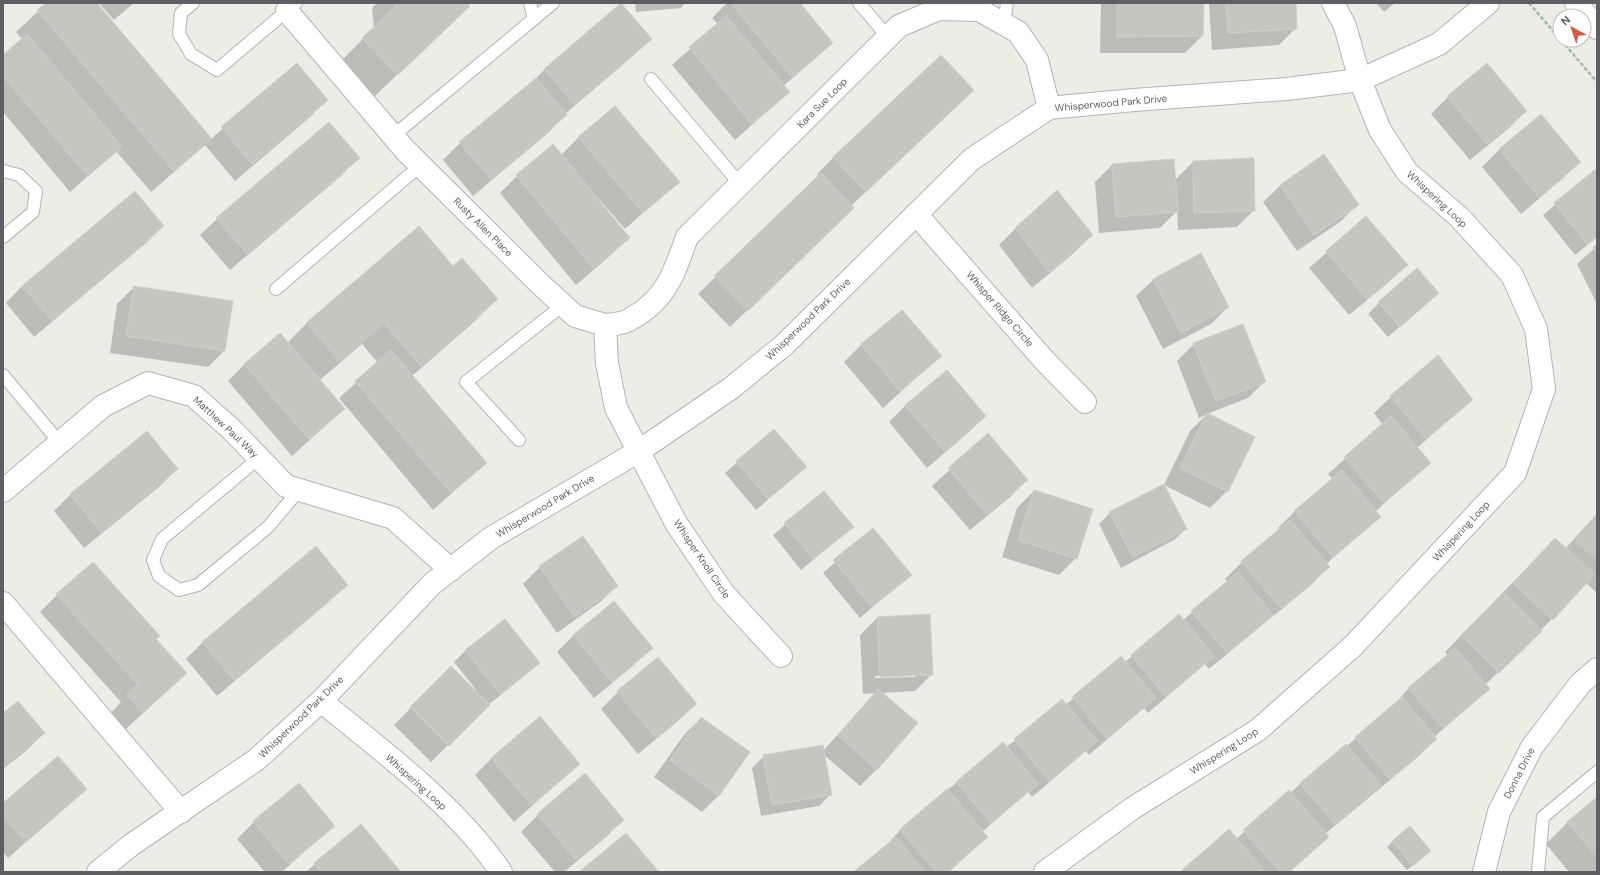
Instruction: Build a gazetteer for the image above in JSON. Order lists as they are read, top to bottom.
{
  "streets": {
    "street": [
      "Kara Sue Loop",
      "Whisperwood Park Drive",
      "Whispering Loop",
      "Rusty Allen Place",
      "Whisper Ridge Circle",
      "Matthew Paul Way",
      "Whisper Knoll Circle",
      "Donna Drive"
    ]
  },
  "crossings": [
    ["Kara Sue Loop", "Whisperwood Park Drive"],
    ["Kara Sue Loop", "Rusty Allen Place"],
    ["Whisperwood Park Drive", "Whispering Loop"],
    ["Whisperwood Park Drive", "Whisper Ridge Circle"],
    ["Whisperwood Park Drive", "Matthew Paul Way"],
    ["Whisperwood Park Drive", "Whisper Knoll Circle"]
  ],
  "north": "top left"
}
